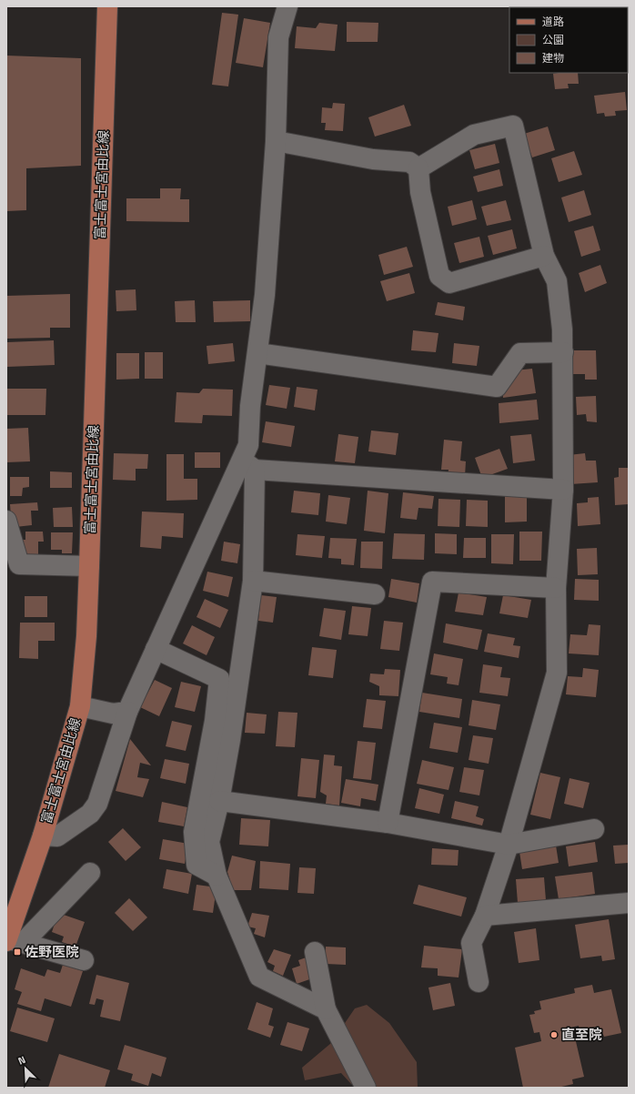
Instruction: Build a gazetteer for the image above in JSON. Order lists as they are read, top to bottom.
{
  "streets": {
    "main road": ["富士富士宮由比線"]
  },
  "places": {
    "transit": ["佐野医院"],
    "other": ["直至院"]
  },
  "legend": ["道路", "公園", "建物"],
  "north": "top left"
}
